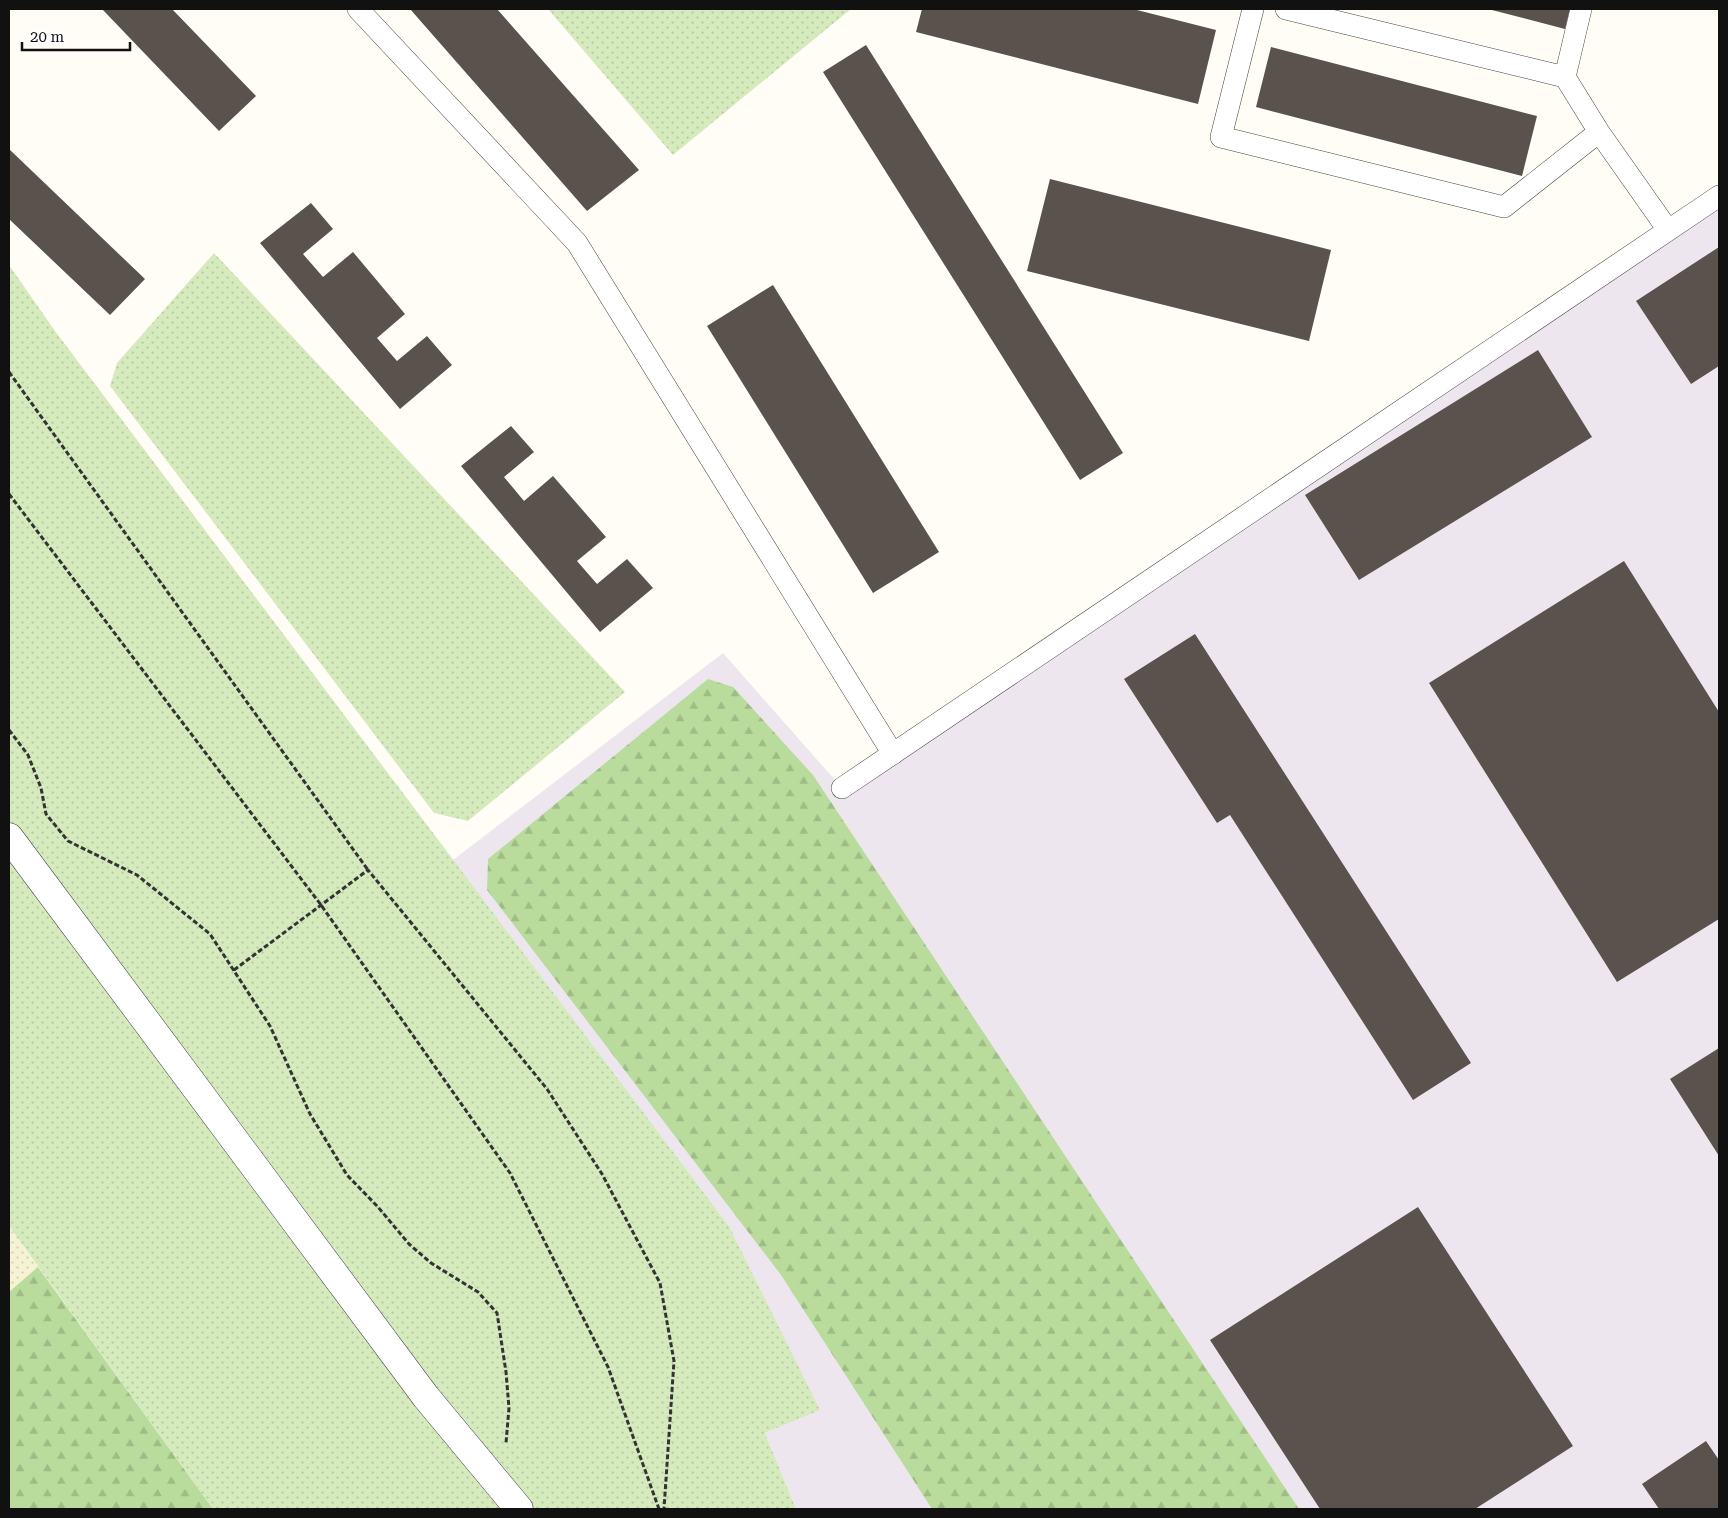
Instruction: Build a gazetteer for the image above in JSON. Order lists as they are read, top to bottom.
{
  "scale_bar": "20 m"
}
